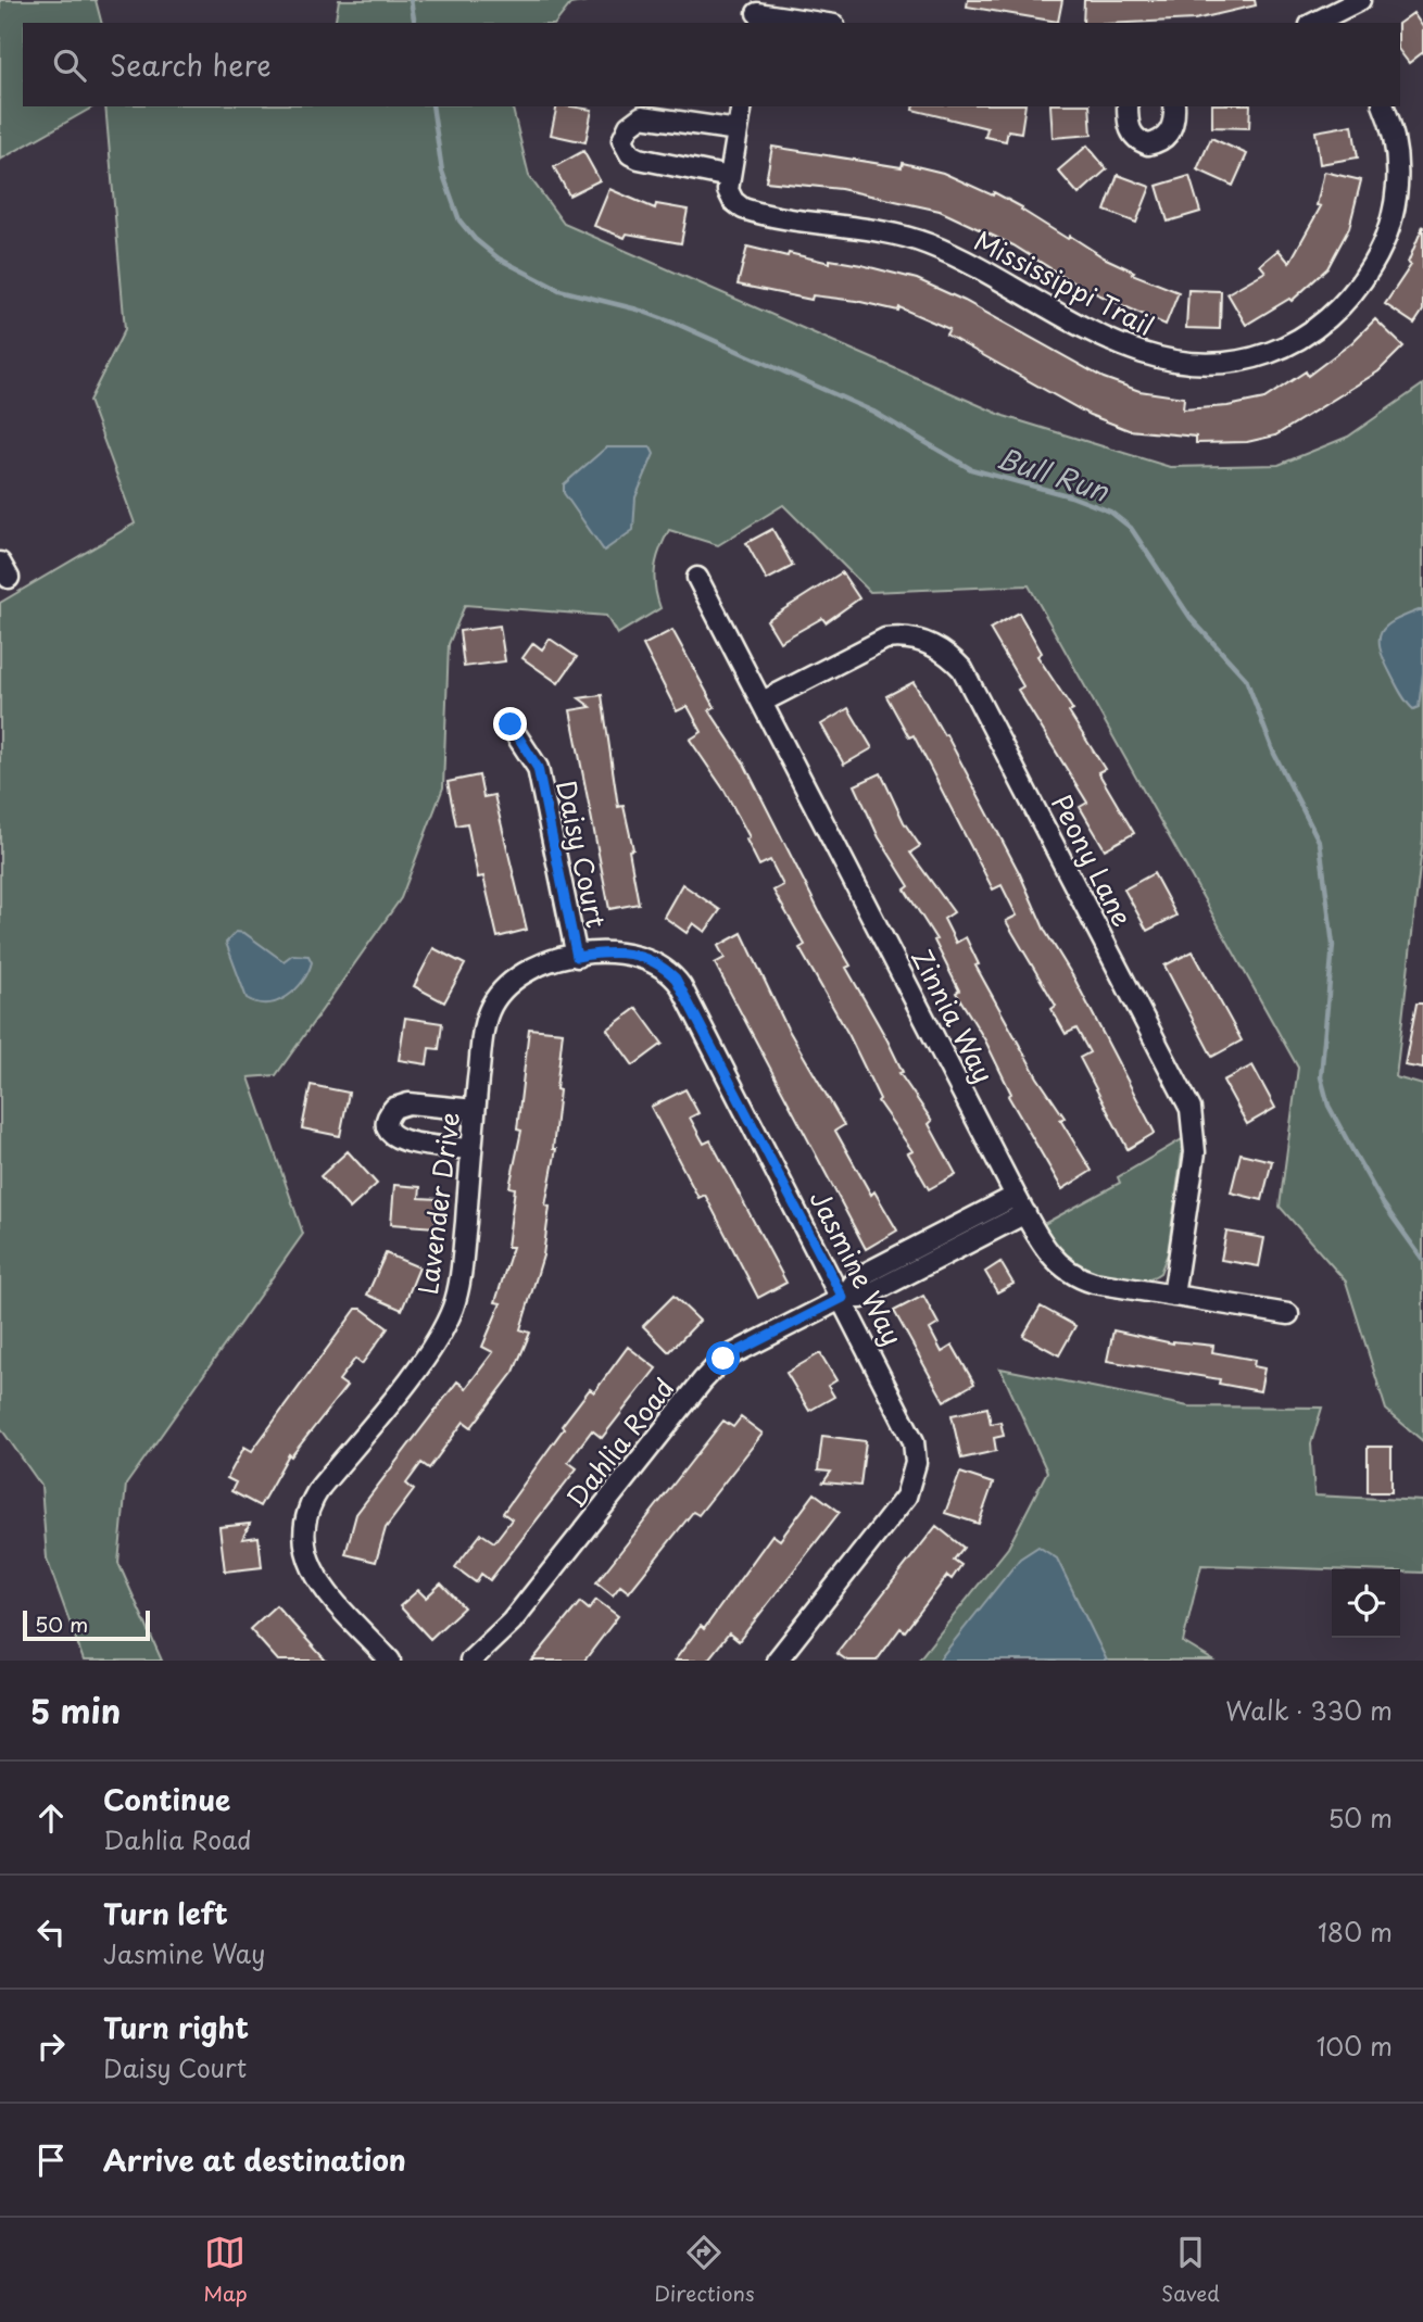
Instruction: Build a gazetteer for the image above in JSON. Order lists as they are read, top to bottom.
{
  "streets": {
    "street": [
      "Mississippi Trail",
      "Daisy Court",
      "Peony Lane",
      "Zinnia Way",
      "Lavender Drive",
      "Jasmine Way",
      "Dahlia Road"
    ]
  },
  "crossings": [
    ["Daisy Court", "Lavender Drive"],
    ["Daisy Court", "Jasmine Way"],
    ["Peony Lane", "Zinnia Way"],
    ["Zinnia Way", "Dahlia Road"],
    ["Lavender Drive", "Jasmine Way"],
    ["Jasmine Way", "Dahlia Road"]
  ],
  "water": ["Bull Run"],
  "scale_bar": "50 m",
  "page": {
    "search": "Search here",
    "scale": "50 m",
    "heading": ["5 min", "Walk · 330 m"],
    "list": [
      ["Continue", "Dahlia Road", "50 m"],
      ["Turn left", "Jasmine Way", "180 m"],
      ["Turn right", "Daisy Court", "100 m"],
      "Arrive at destination"
    ],
    "nav": ["Map", "Directions", "Saved"]
  }
}
